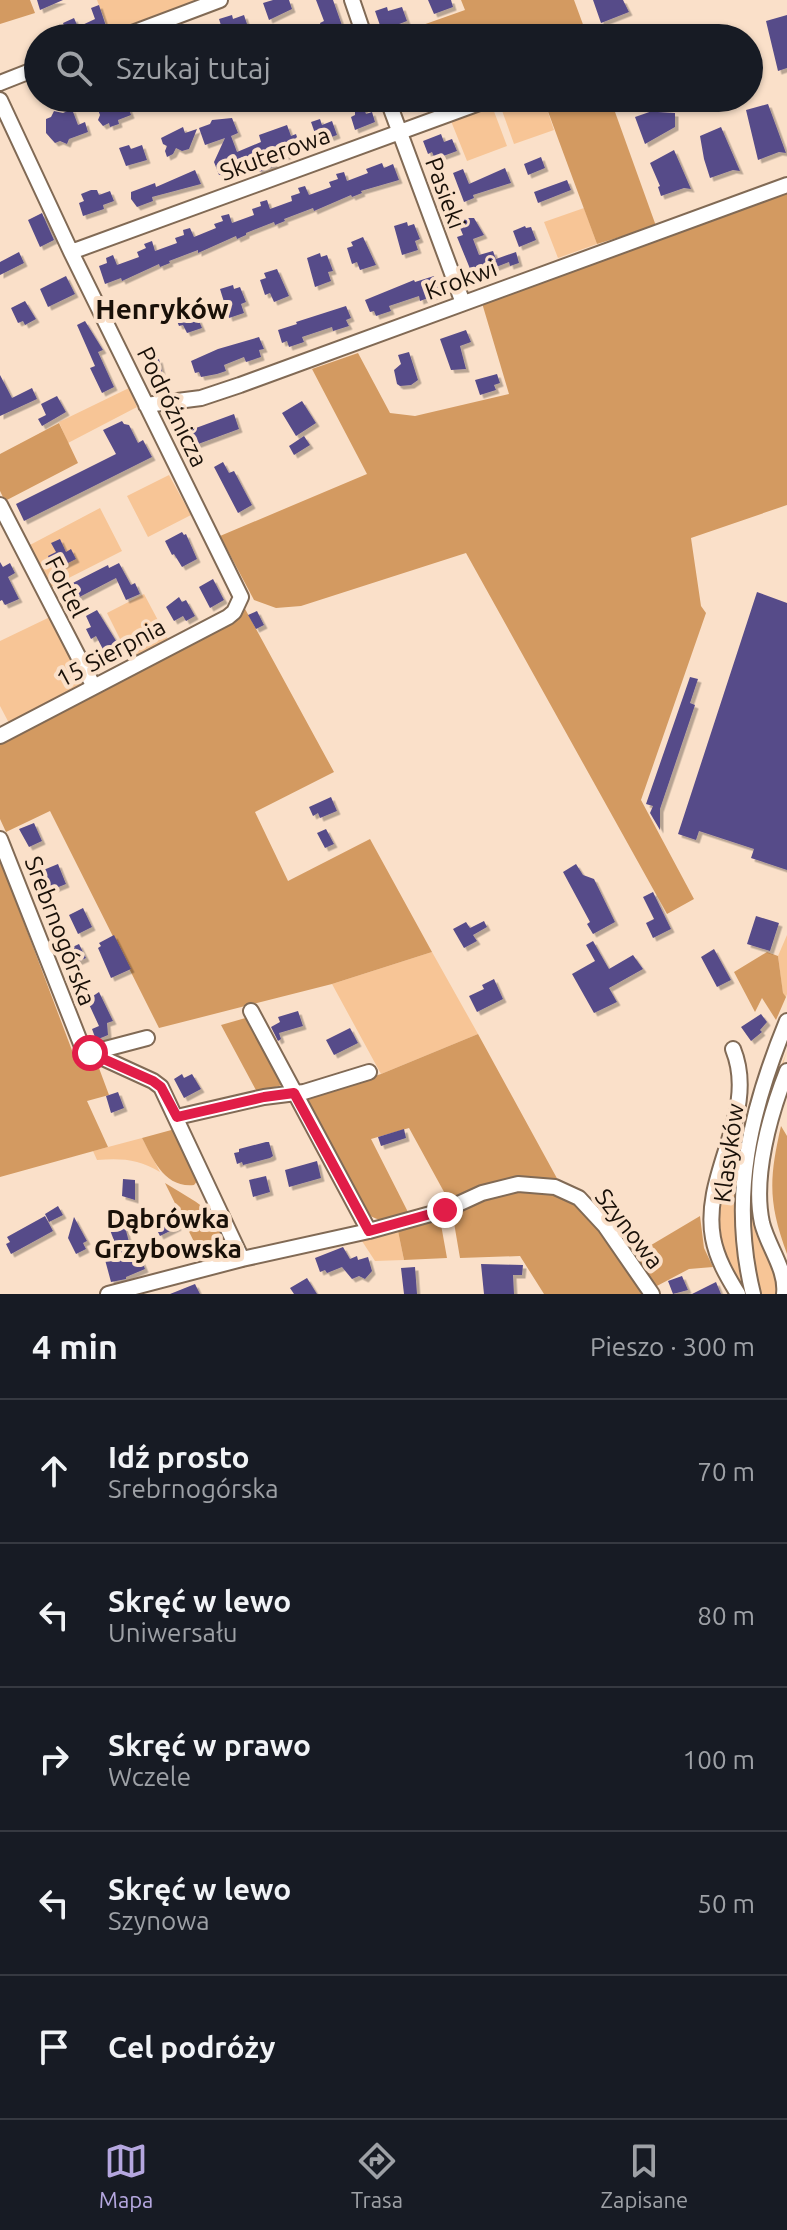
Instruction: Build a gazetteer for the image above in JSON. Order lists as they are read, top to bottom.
{
  "streets": {
    "street": [
      "Skuterowa",
      "Pasieki",
      "Krokwi",
      "Podróżnicza",
      "Fortel",
      "15 Sierpnia",
      "Srebrnogórska",
      "Klasyków",
      "Szynowa"
    ]
  },
  "crossings": [
    ["Skuterowa", "Pasieki"],
    ["Skuterowa", "Podróżnicza"],
    ["Pasieki", "Krokwi"],
    ["Krokwi", "Podróżnicza"],
    ["Podróżnicza", "15 Sierpnia"],
    ["Fortel", "15 Sierpnia"]
  ],
  "districts": ["Henryków", "Dąbrówka Grzybowska"],
  "page": {
    "search": "Szukaj tutaj",
    "heading": ["4 min", "Pieszo · 300 m"],
    "list": [
      ["Idź prosto", "Srebrnogórska", "70 m"],
      ["Skręć w lewo", "Uniwersału", "80 m"],
      ["Skręć w prawo", "Wczele", "100 m"],
      ["Skręć w lewo", "Szynowa", "50 m"],
      "Cel podróży"
    ],
    "nav": ["Mapa", "Trasa", "Zapisane"]
  }
}
